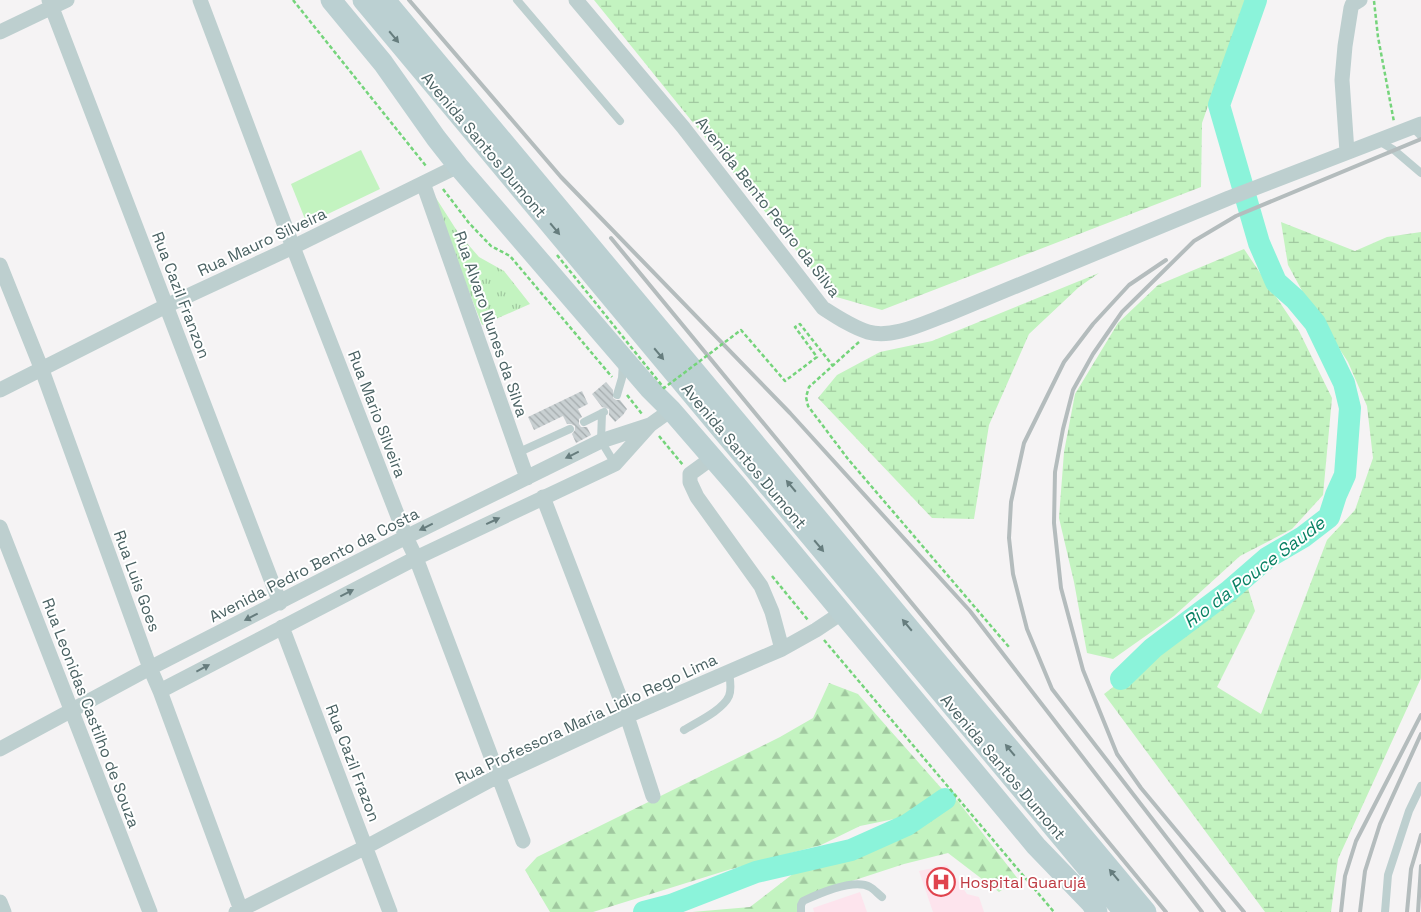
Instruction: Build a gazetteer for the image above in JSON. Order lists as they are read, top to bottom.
{
  "streets": {
    "main road": ["Avenida Santos Dumont"],
    "street": [
      "Avenida Bento Pedro da Silva",
      "Rua Mauro Silveira",
      "Rua Cazil Franzon",
      "Rua Alvaro Nunes da Silva",
      "Rua Mario Silveira",
      "Avenida Pedro Bento da Costa",
      "Rua Luis Goes",
      "Rua Leonidas Castilho de Souza",
      "Rua Professora Maria Lidio Rego Lima",
      "Rua Cazil Frazon"
    ]
  },
  "crossings": [
    ["Avenida Santos Dumont", "Rua Mauro Silveira"],
    ["Avenida Santos Dumont", "Avenida Pedro Bento da Costa"],
    ["Avenida Santos Dumont", "Rua Professora Maria Lidio Rego Lima"],
    ["Rua Mauro Silveira", "Rua Cazil Franzon"],
    ["Rua Mauro Silveira", "Rua Alvaro Nunes da Silva"],
    ["Rua Mauro Silveira", "Rua Mario Silveira"],
    ["Rua Mauro Silveira", "Rua Luis Goes"],
    ["Rua Cazil Franzon", "Avenida Pedro Bento da Costa"],
    ["Rua Alvaro Nunes da Silva", "Avenida Pedro Bento da Costa"],
    ["Rua Mario Silveira", "Avenida Pedro Bento da Costa"],
    ["Rua Mario Silveira", "Rua Professora Maria Lidio Rego Lima"],
    ["Avenida Pedro Bento da Costa", "Rua Luis Goes"],
    ["Avenida Pedro Bento da Costa", "Rua Leonidas Castilho de Souza"],
    ["Avenida Pedro Bento da Costa", "Rua Cazil Frazon"],
    ["Rua Luis Goes", "Rua Professora Maria Lidio Rego Lima"],
    ["Rua Professora Maria Lidio Rego Lima", "Rua Cazil Frazon"]
  ],
  "water": ["Rio da Pouce Saude"],
  "places": {
    "hospital": ["Hospital Guarujá"]
  }
}
